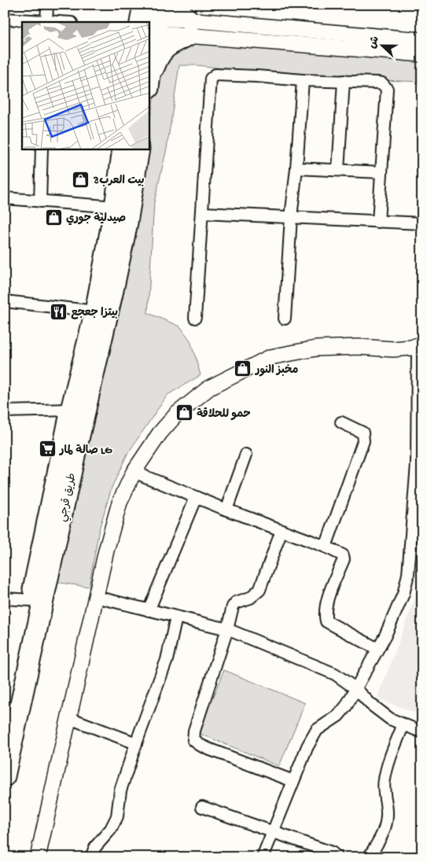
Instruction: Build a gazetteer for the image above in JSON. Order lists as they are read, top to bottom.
{
  "streets": {
    "highway": ["طريق قرجي"]
  },
  "places": {
    "shop": [
      "بيت العرب3",
      "صيدلية جوري",
      "مخبز النور",
      "حمو للحلاقة"
    ],
    "restaurant": ["بيتزا جعجع"],
    "supermarket": ["صالة لمار LG"]
  },
  "north": "left"
}
